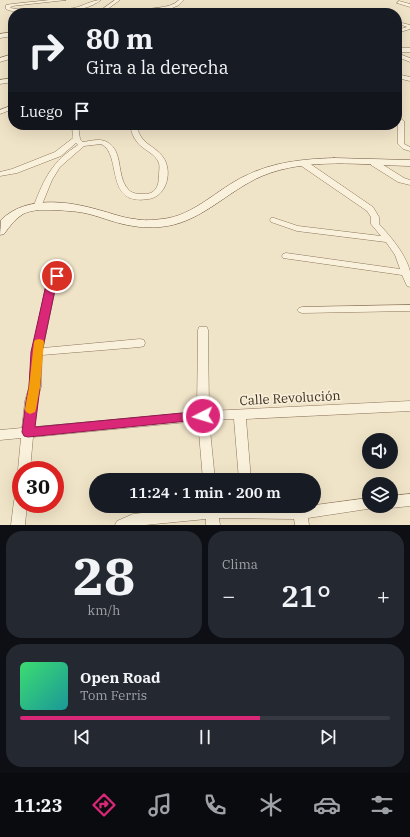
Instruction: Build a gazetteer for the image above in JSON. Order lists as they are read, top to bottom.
{
  "streets": {
    "street": ["Calle Revolución"]
  },
  "page": {
    "turn": ["80 m", "Gira a la derecha"],
    "then": "Luego",
    "limit": "30",
    "trip": "11:24 · 1 min · 200 m",
    "tile": [
      ["28", "km/h"],
      "Clima"
    ],
    "heat": ["−", "21°", "+"],
    "song": ["Open Road", "Tom Ferris"],
    "tabs": "11:23"
  }
}
